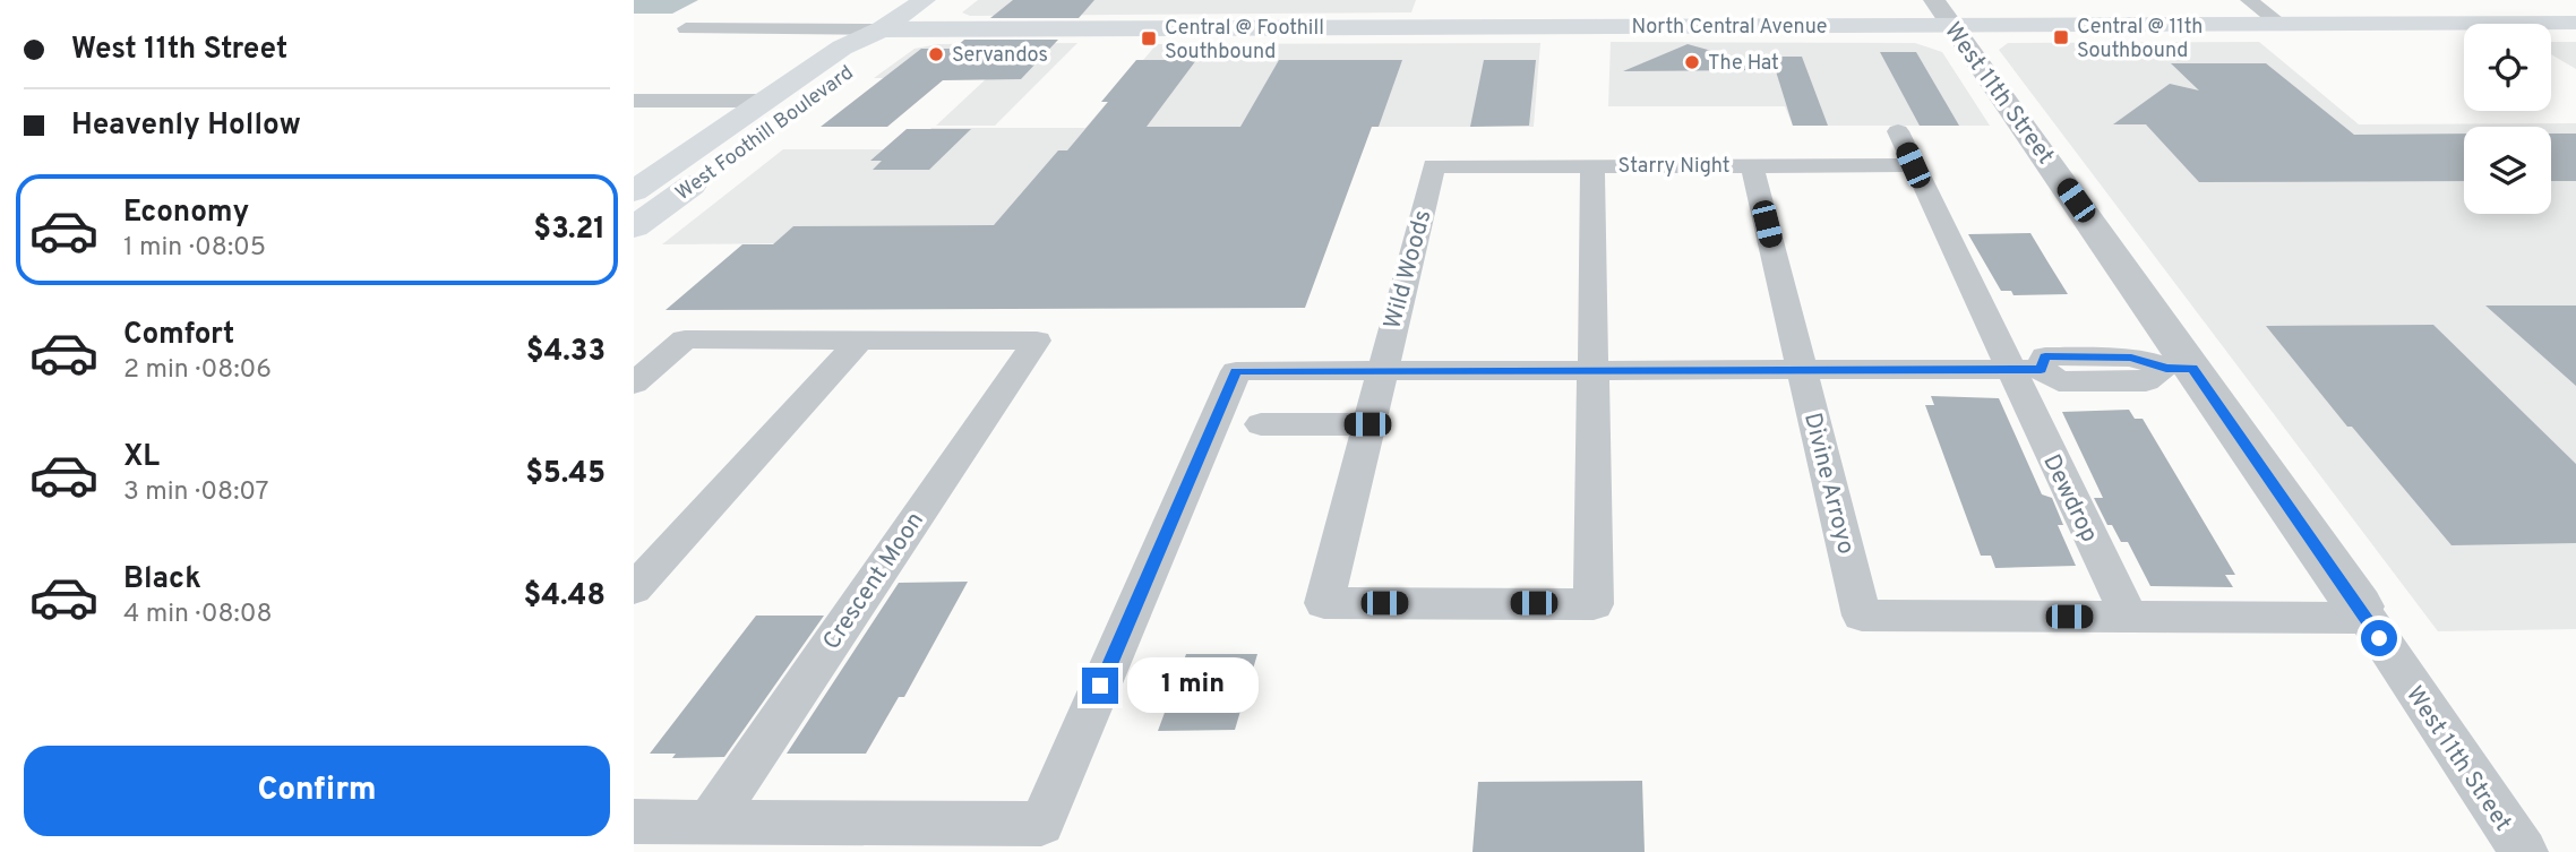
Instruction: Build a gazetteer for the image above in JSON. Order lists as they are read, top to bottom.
{
  "streets": {
    "main road": ["North Central Avenue", "West Foothill Boulevard"],
    "street": [
      "West 11th Street",
      "Starry Night",
      "Wild Woods",
      "Divine Arroyo",
      "Dewdrop",
      "Crescent Moon"
    ]
  },
  "crossings": [
    ["North Central Avenue", "West 11th Street"],
    ["North Central Avenue", "West Foothill Boulevard"],
    ["Starry Night", "Wild Woods"],
    ["Starry Night", "Divine Arroyo"],
    ["Starry Night", "Dewdrop"],
    ["Divine Arroyo", "Dewdrop"]
  ],
  "places": {
    "transit": ["Central @ 11th Southbound", "Central @ Foothill Southbound"],
    "other": ["Servandos", "The Hat"]
  },
  "page": {
    "banner": ["West 11th Street", "Heavenly Hollow"],
    "list": [
      {
        "name": "Economy",
        "note": "1 min · 08:05",
        "value": "$3.21"
      },
      {
        "name": "Comfort",
        "note": "2 min · 08:06",
        "value": "$4.33"
      },
      {
        "name": "XL",
        "note": "3 min · 08:07",
        "value": "$5.45"
      },
      {
        "name": "Black",
        "note": "4 min · 08:08",
        "value": "$4.48"
      }
    ],
    "bubble": "1 min",
    "buttons": "Confirm"
  }
}
